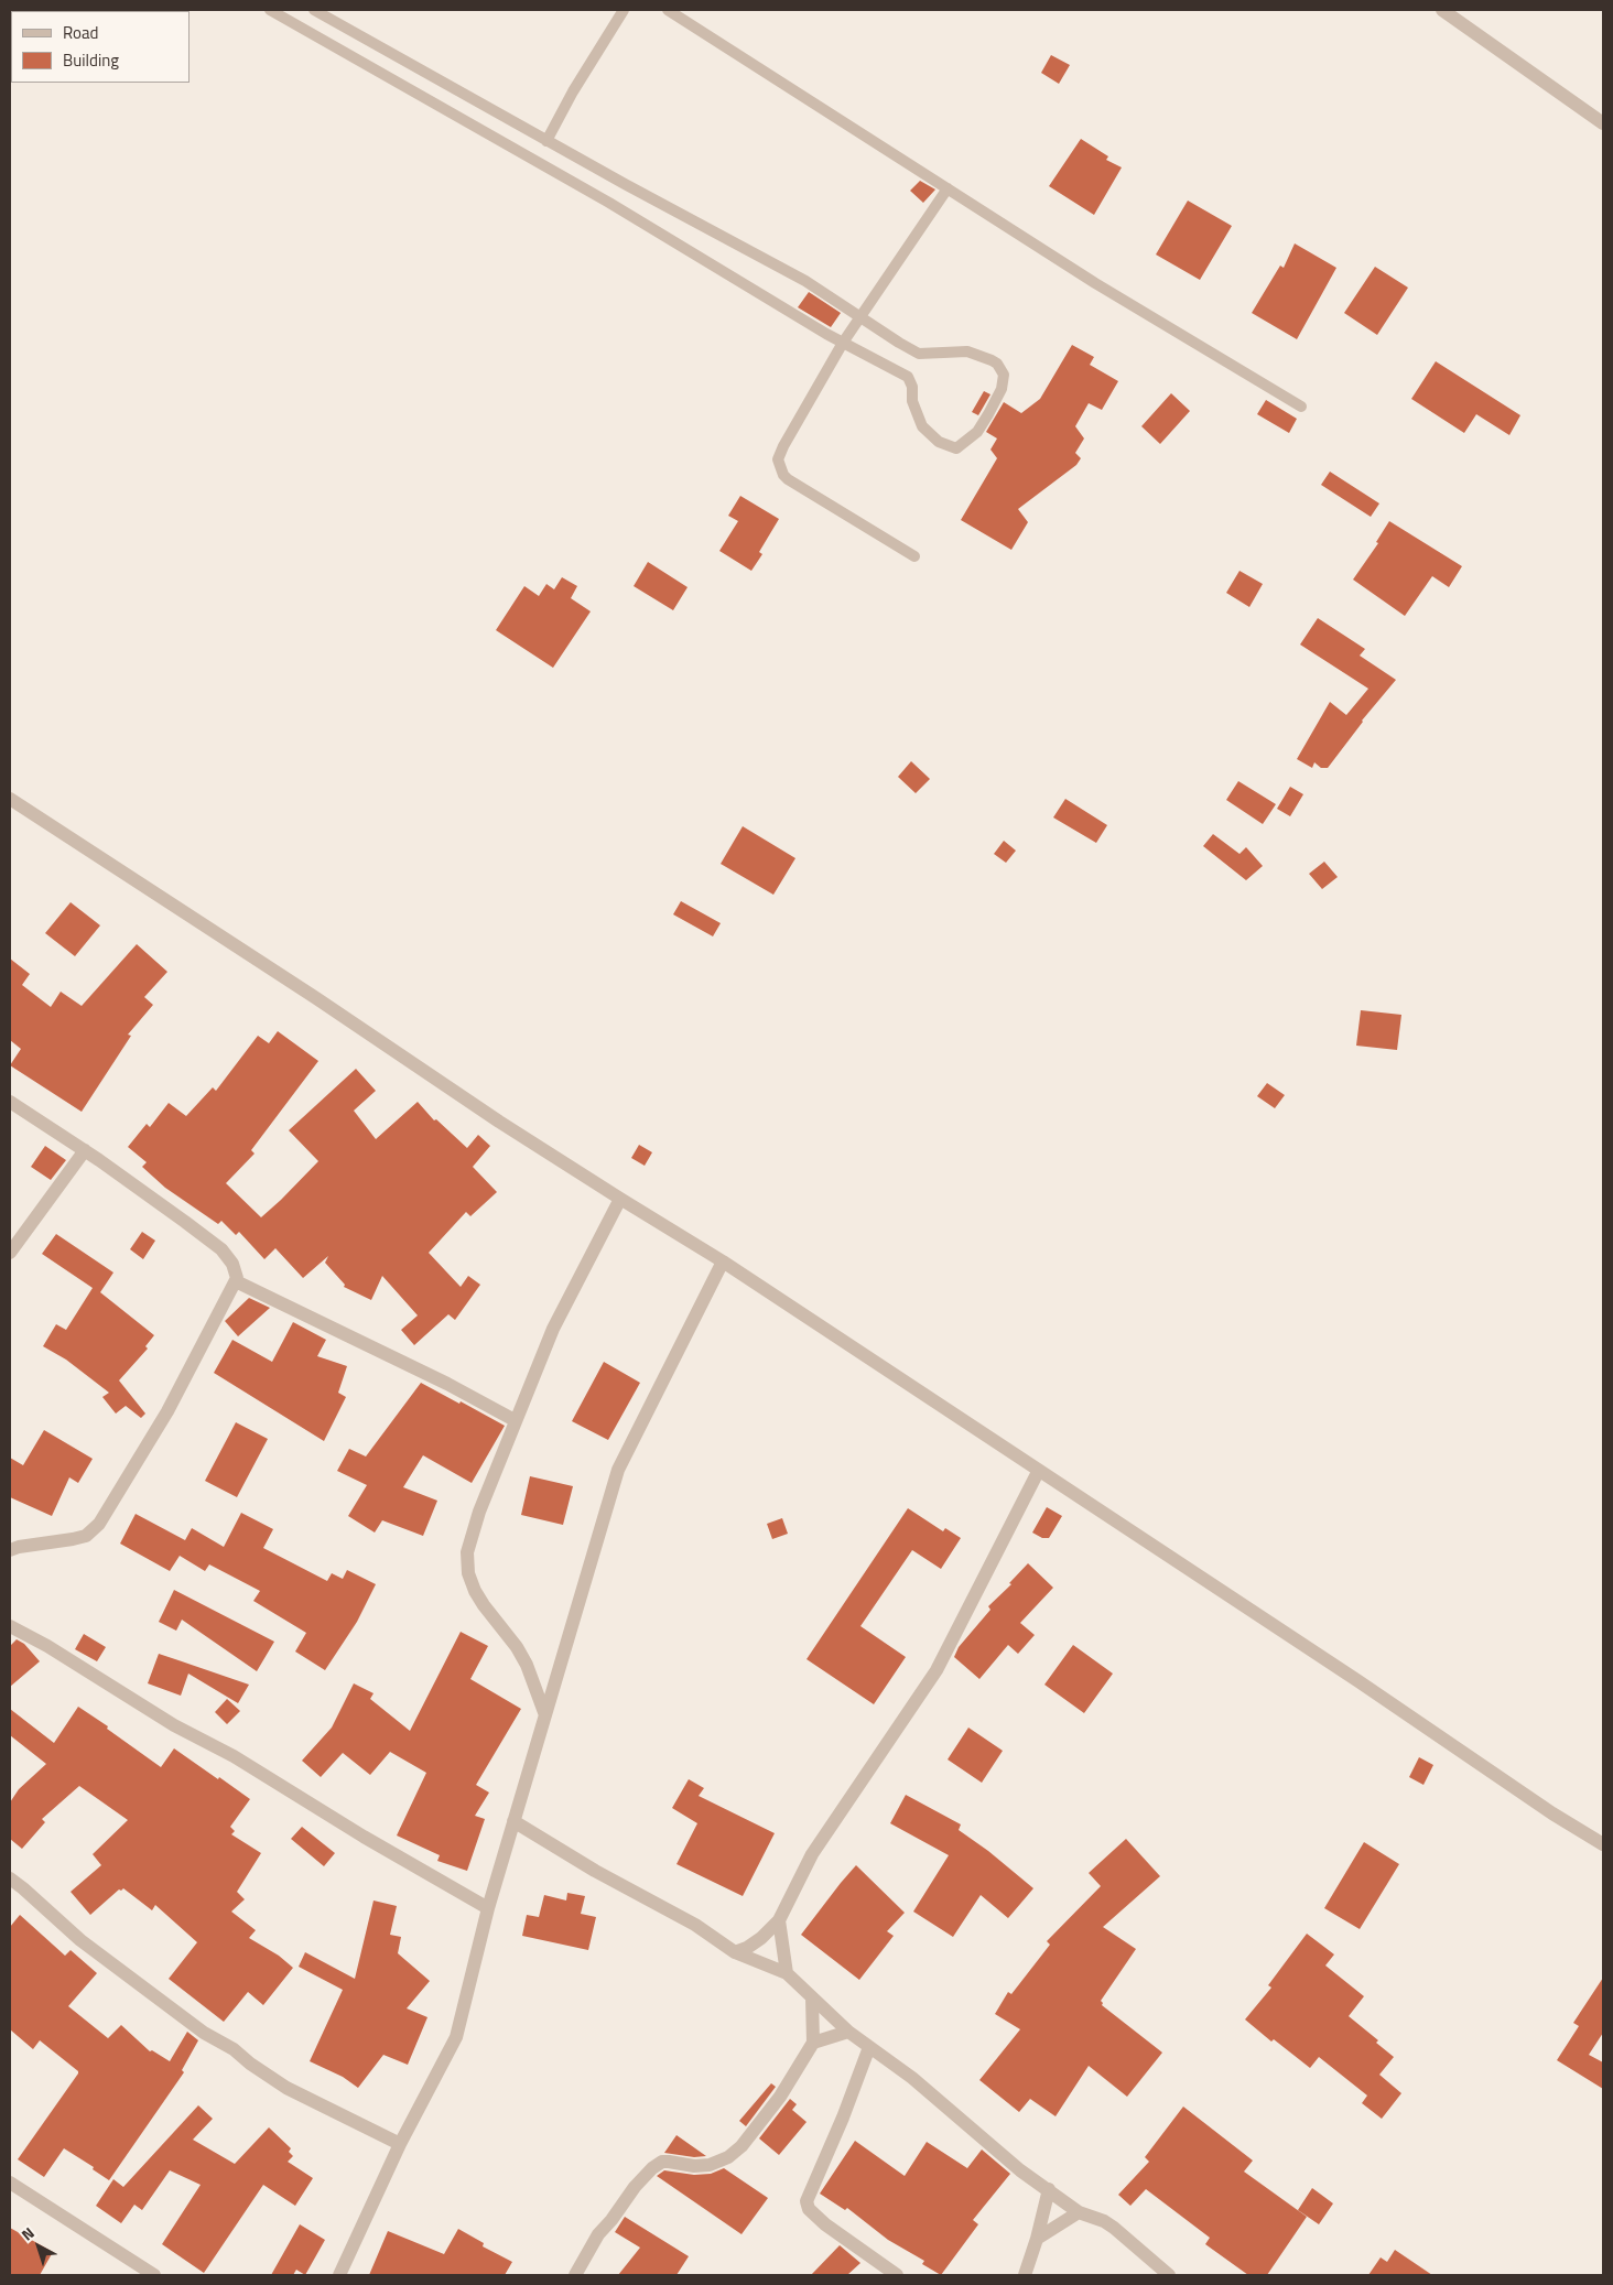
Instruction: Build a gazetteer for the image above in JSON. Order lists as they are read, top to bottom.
{
  "legend": ["Road", "Building"],
  "north": "top left"
}
